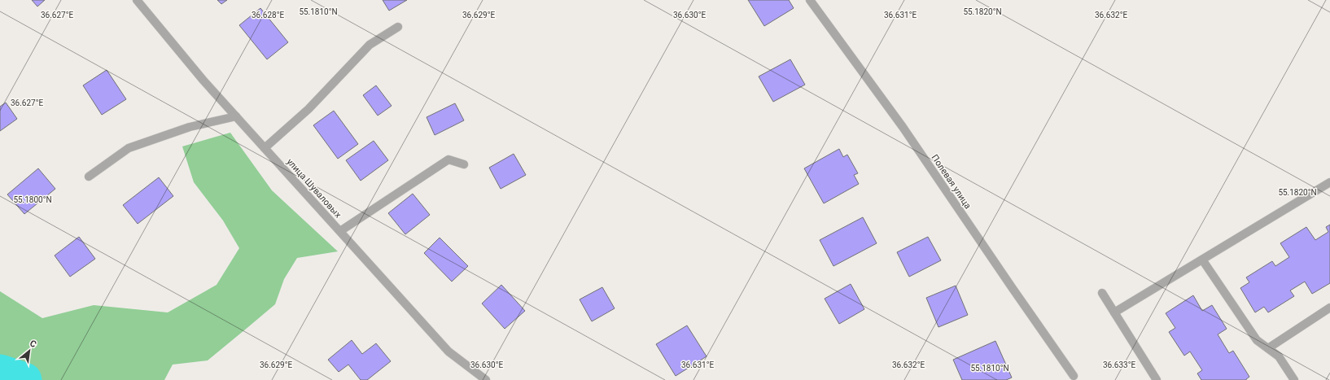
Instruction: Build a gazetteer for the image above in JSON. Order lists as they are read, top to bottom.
{
  "streets": {
    "street": ["Полевая улица", "улица Шуваловых"]
  },
  "north": "top right",
  "coordinates": [
    "55.1810°N",
    "55.1820°N",
    "36.627°E",
    "36.628°E",
    "36.629°E",
    "36.630°E",
    "36.631°E",
    "36.632°E",
    "55.1800°N",
    "36.633°E"
  ]
}
